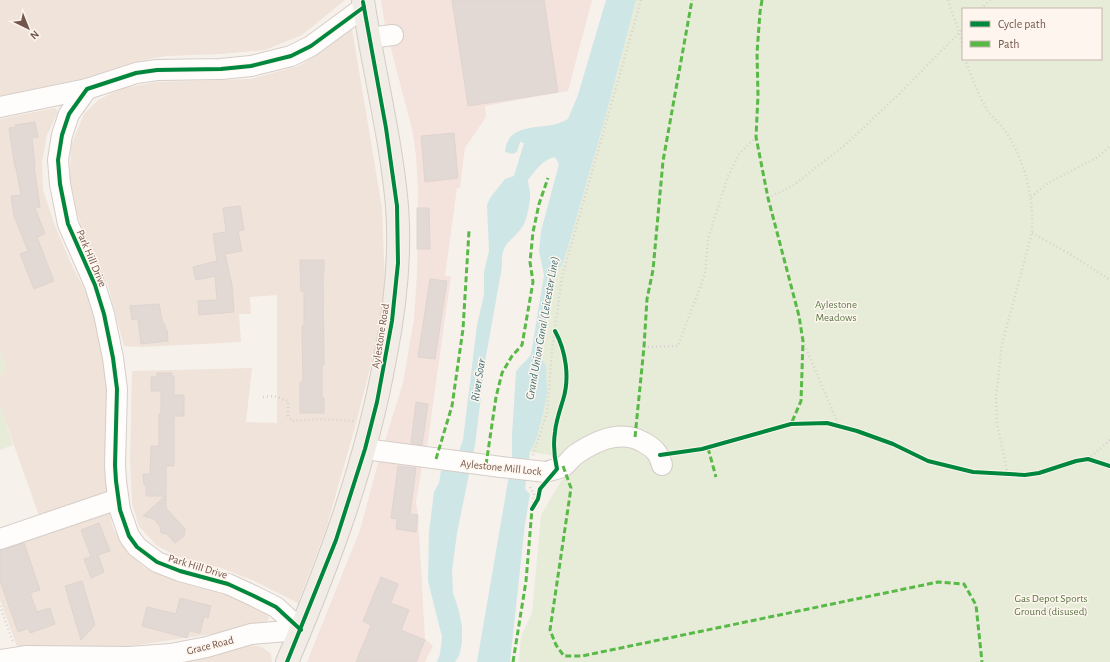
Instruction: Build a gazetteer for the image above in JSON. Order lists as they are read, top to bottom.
{
  "streets": {
    "main road": ["Aylestone Road"],
    "street": ["Park Hill Drive", "Aylestone Mill Lock", "Grace Road"]
  },
  "crossings": [
    ["Park Hill Drive", "Aylestone Road"],
    ["Park Hill Drive", "Grace Road"],
    ["Aylestone Road", "Aylestone Mill Lock"],
    ["Aylestone Road", "Grace Road"]
  ],
  "water": ["Grand Union Canal (Leicester Line)", "River Soar"],
  "parks": ["Aylestone Meadows", "Gas Depot Sports Ground (disused)"],
  "legend": ["Cycle path", "Path"],
  "north": "bottom right"
}
